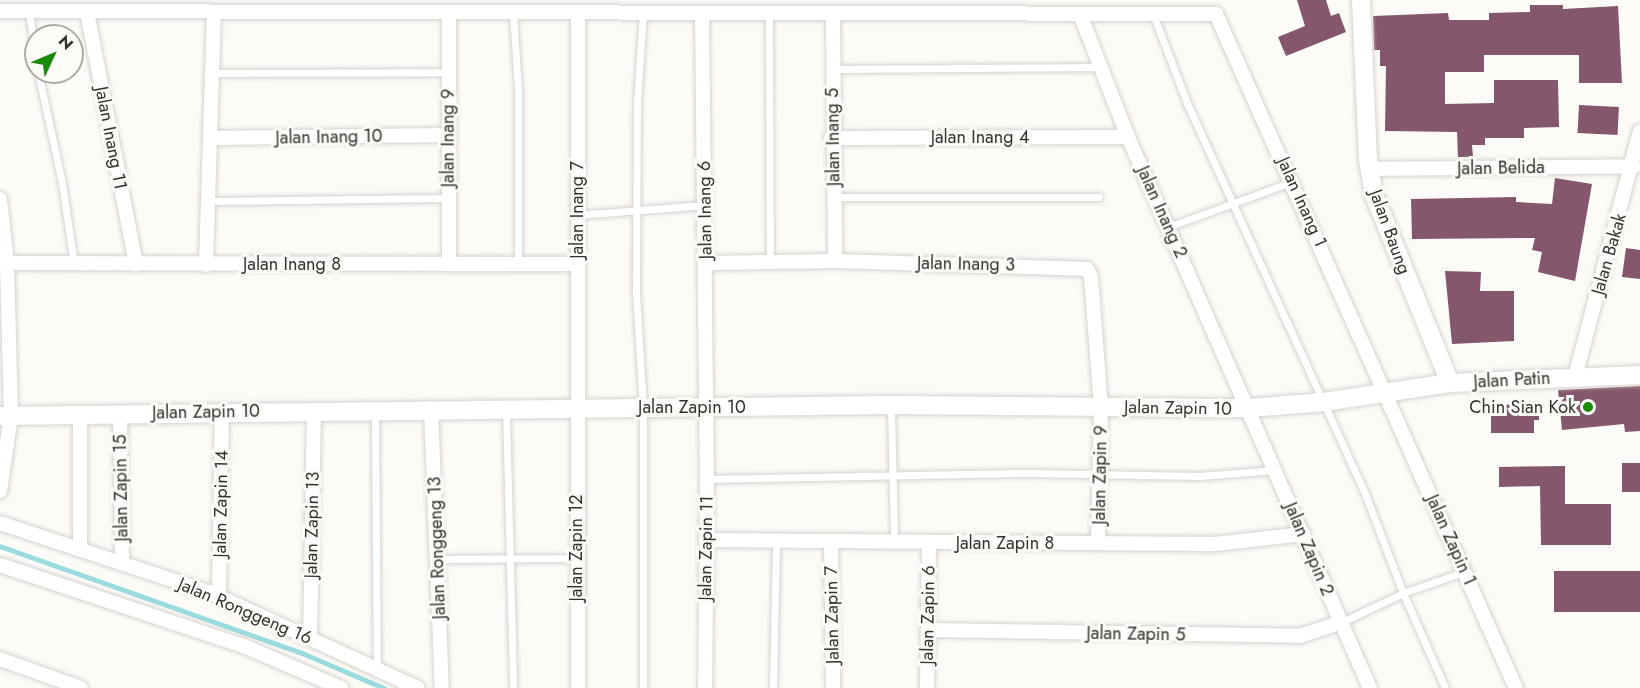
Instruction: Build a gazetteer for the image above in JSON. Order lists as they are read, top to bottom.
{
  "streets": {
    "street": [
      "Jalan Inang 10",
      "Jalan Inang 5",
      "Jalan Inang 4",
      "Jalan Inang 11",
      "Jalan Inang 9",
      "Jalan Belida",
      "Jalan Inang 1",
      "Jalan Inang 7",
      "Jalan Inang 6",
      "Jalan Inang 2",
      "Jalan Baung",
      "Jalan Bakak",
      "Jalan Inang 8",
      "Jalan Inang 3",
      "Jalan Patin",
      "Jalan Zapin 10",
      "Jalan Zapin 9",
      "Jalan Zapin 15",
      "Jalan Zapin 14",
      "Jalan Zapin 13",
      "Jalan Zapin 1",
      "Jalan Zapin 8",
      "Jalan Ronggeng 13",
      "Jalan Zapin 12",
      "Jalan Zapin 11",
      "Jalan Zapin 2",
      "Jalan Ronggeng 16",
      "Jalan Zapin 7",
      "Jalan Zapin 6",
      "Jalan Zapin 5"
    ]
  },
  "crossings": [
    ["Jalan Inang 10", "Jalan Inang 9"],
    ["Jalan Inang 5", "Jalan Inang 4"],
    ["Jalan Inang 5", "Jalan Inang 3"],
    ["Jalan Inang 4", "Jalan Inang 2"],
    ["Jalan Inang 11", "Jalan Inang 8"],
    ["Jalan Inang 9", "Jalan Inang 8"],
    ["Jalan Belida", "Jalan Baung"],
    ["Jalan Belida", "Jalan Bakak"],
    ["Jalan Inang 1", "Jalan Patin"],
    ["Jalan Inang 1", "Jalan Zapin 10"],
    ["Jalan Inang 1", "Jalan Zapin 1"],
    ["Jalan Inang 7", "Jalan Inang 8"],
    ["Jalan Inang 7", "Jalan Zapin 10"],
    ["Jalan Inang 7", "Jalan Zapin 12"],
    ["Jalan Inang 6", "Jalan Inang 3"],
    ["Jalan Inang 6", "Jalan Zapin 10"],
    ["Jalan Inang 6", "Jalan Zapin 11"],
    ["Jalan Inang 2", "Jalan Zapin 10"],
    ["Jalan Inang 2", "Jalan Zapin 2"],
    ["Jalan Baung", "Jalan Patin"],
    ["Jalan Bakak", "Jalan Patin"],
    ["Jalan Inang 3", "Jalan Zapin 10"],
    ["Jalan Inang 3", "Jalan Zapin 9"],
    ["Jalan Patin", "Jalan Zapin 10"],
    ["Jalan Patin", "Jalan Zapin 1"],
    ["Jalan Zapin 10", "Jalan Zapin 9"],
    ["Jalan Zapin 10", "Jalan Zapin 15"],
    ["Jalan Zapin 10", "Jalan Zapin 14"],
    ["Jalan Zapin 10", "Jalan Zapin 13"],
    ["Jalan Zapin 10", "Jalan Zapin 1"],
    ["Jalan Zapin 10", "Jalan Ronggeng 13"],
    ["Jalan Zapin 10", "Jalan Zapin 12"],
    ["Jalan Zapin 10", "Jalan Zapin 11"],
    ["Jalan Zapin 10", "Jalan Zapin 2"],
    ["Jalan Zapin 9", "Jalan Zapin 8"],
    ["Jalan Zapin 15", "Jalan Ronggeng 16"],
    ["Jalan Zapin 14", "Jalan Ronggeng 16"],
    ["Jalan Zapin 13", "Jalan Ronggeng 16"],
    ["Jalan Zapin 8", "Jalan Zapin 11"],
    ["Jalan Zapin 8", "Jalan Zapin 2"],
    ["Jalan Zapin 8", "Jalan Zapin 7"],
    ["Jalan Zapin 8", "Jalan Zapin 6"],
    ["Jalan Zapin 2", "Jalan Zapin 5"],
    ["Jalan Zapin 6", "Jalan Zapin 5"]
  ],
  "places": ["Chin Sian Kok"],
  "north": "top right"
}
